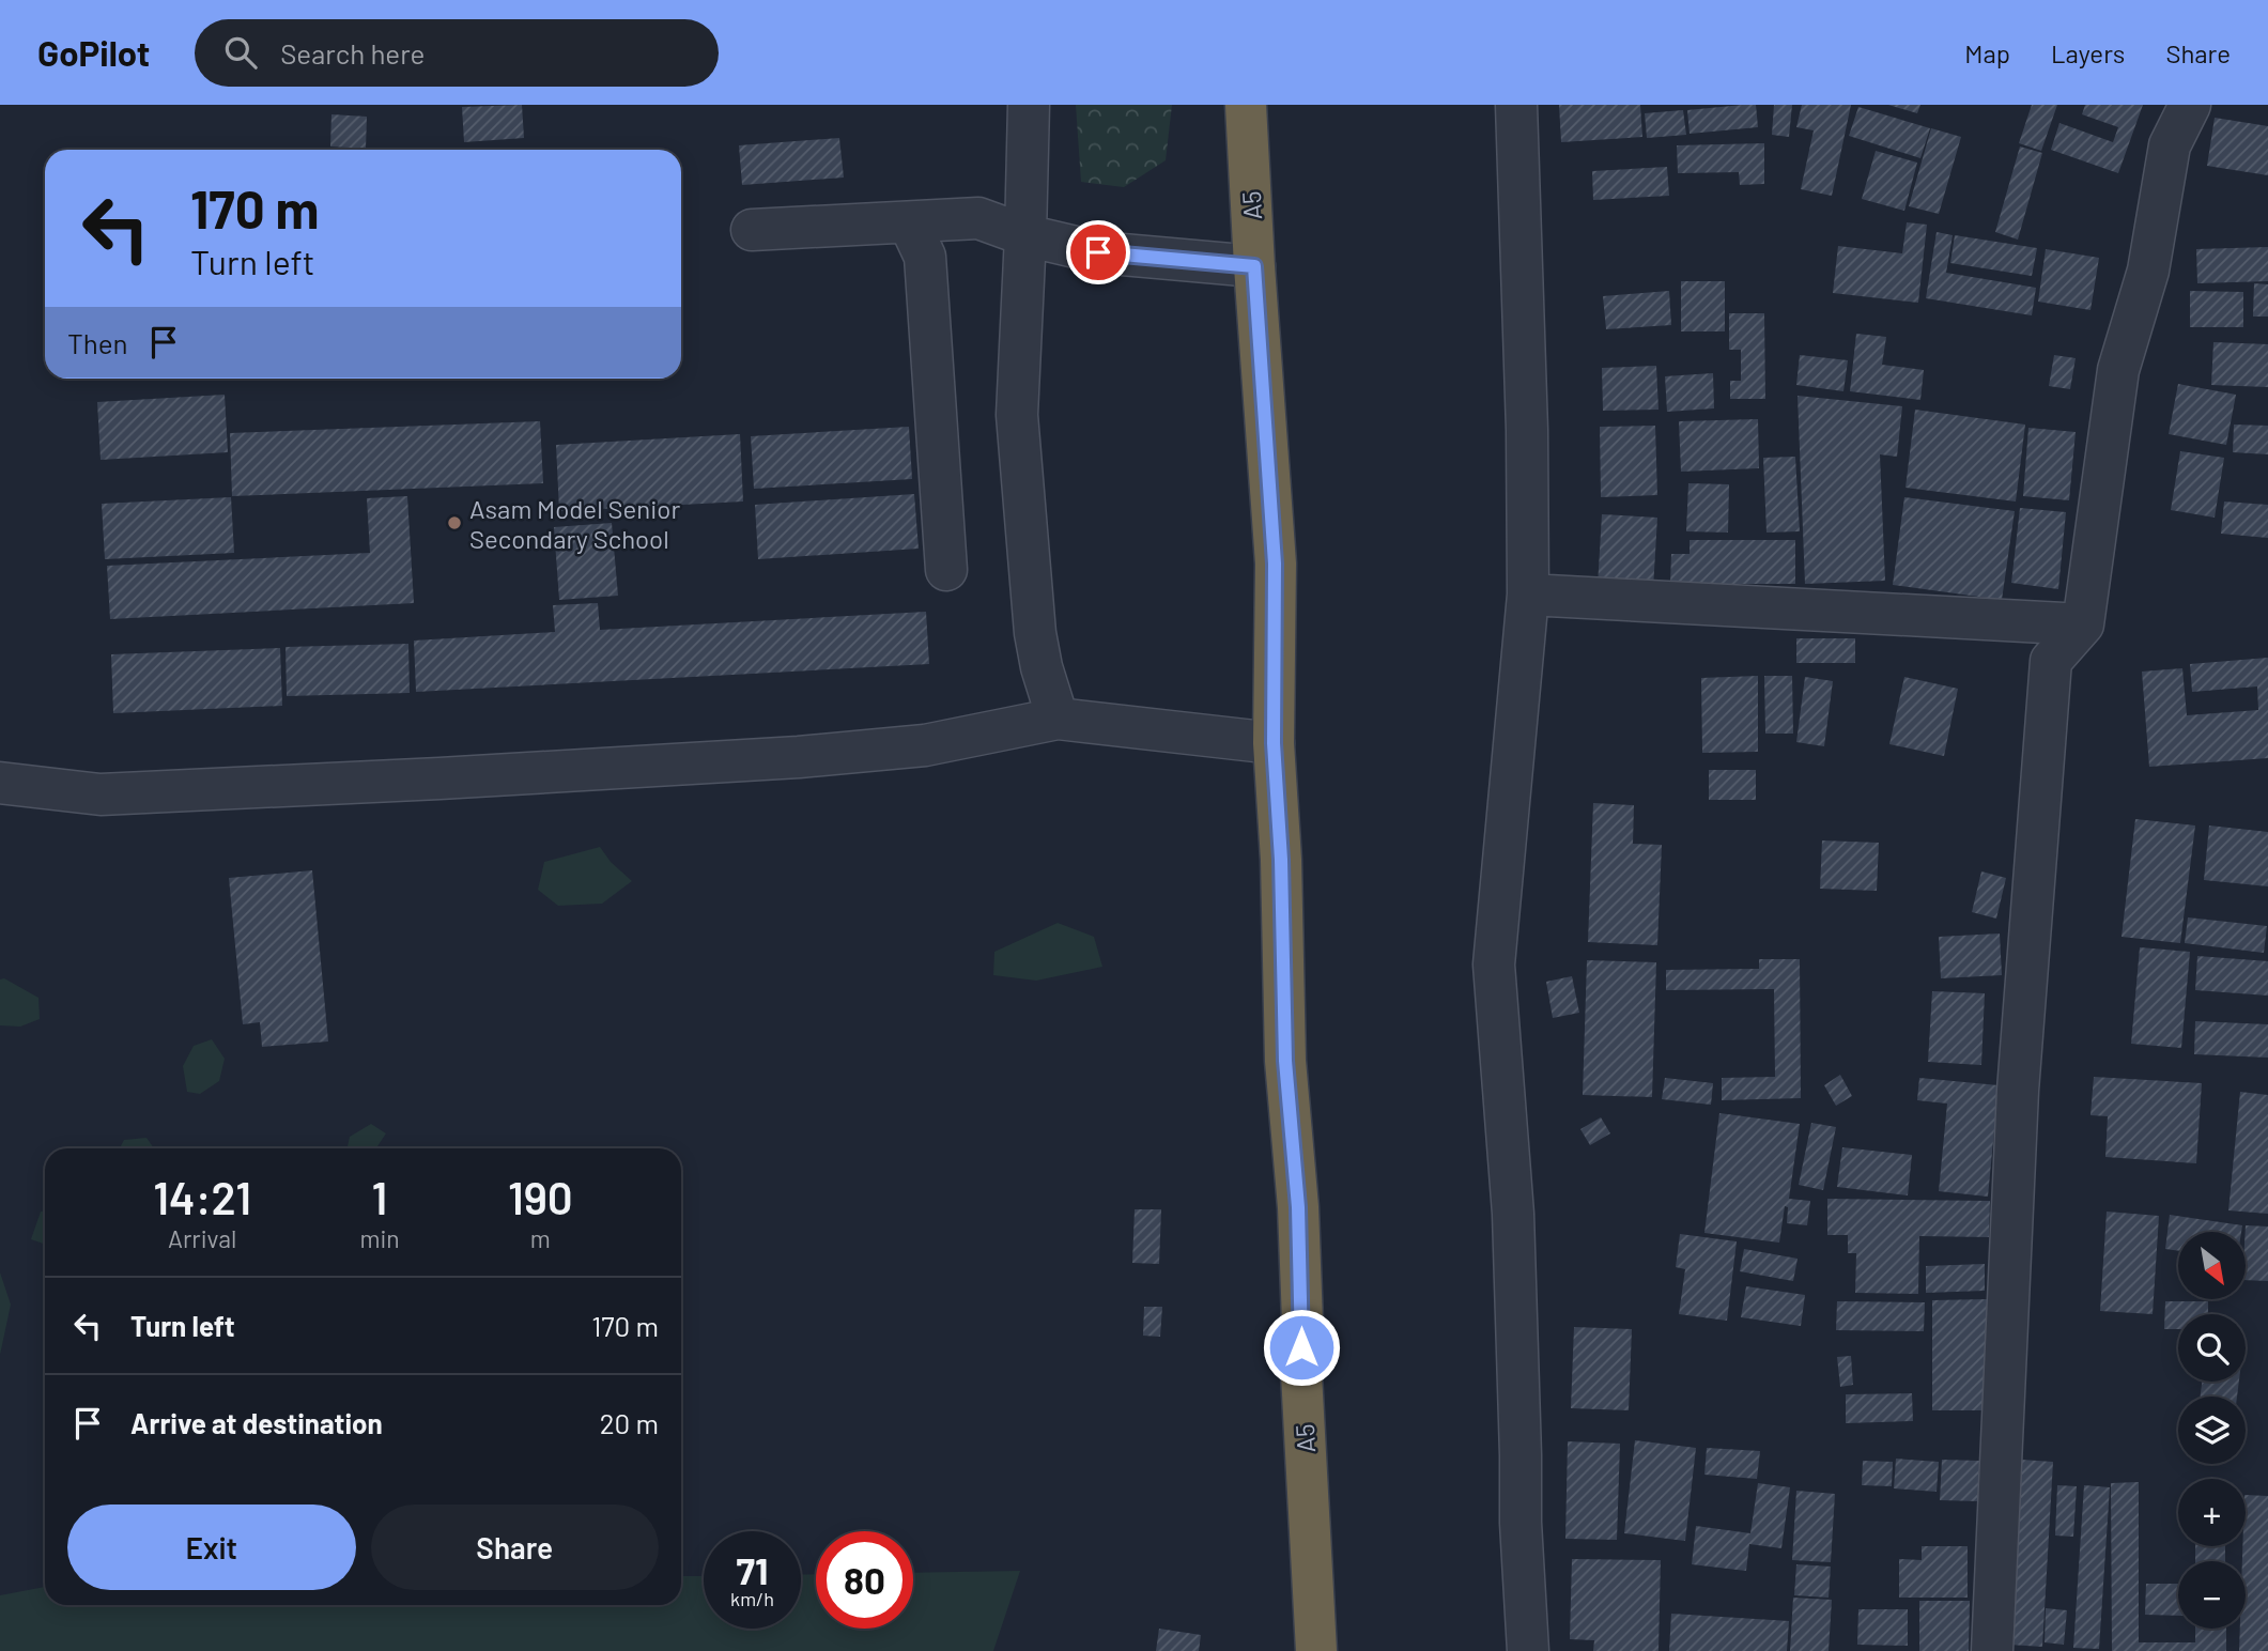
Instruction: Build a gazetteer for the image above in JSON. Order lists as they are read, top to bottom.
{
  "streets": {
    "highway": ["A5"]
  },
  "places": ["Asam Model Senior Secondary School"],
  "north": "bottom right",
  "page": {
    "header": "GoPilot",
    "search": "Search here",
    "nav": ["Map", "Layers", "Share"],
    "turn": ["170 m", "Turn left"],
    "then": "Then",
    "eta": [
      "14:21",
      "Arrival",
      "1",
      "min",
      "190",
      "m"
    ],
    "map_buttons": ["+", "−"],
    "list": [
      {
        "name": "Turn left",
        "value": "170 m"
      },
      {
        "name": "Arrive at destination",
        "value": "20 m"
      }
    ],
    "buttons": ["Exit", "Share"],
    "speed": "71 km/h",
    "limit": "80"
  }
}
